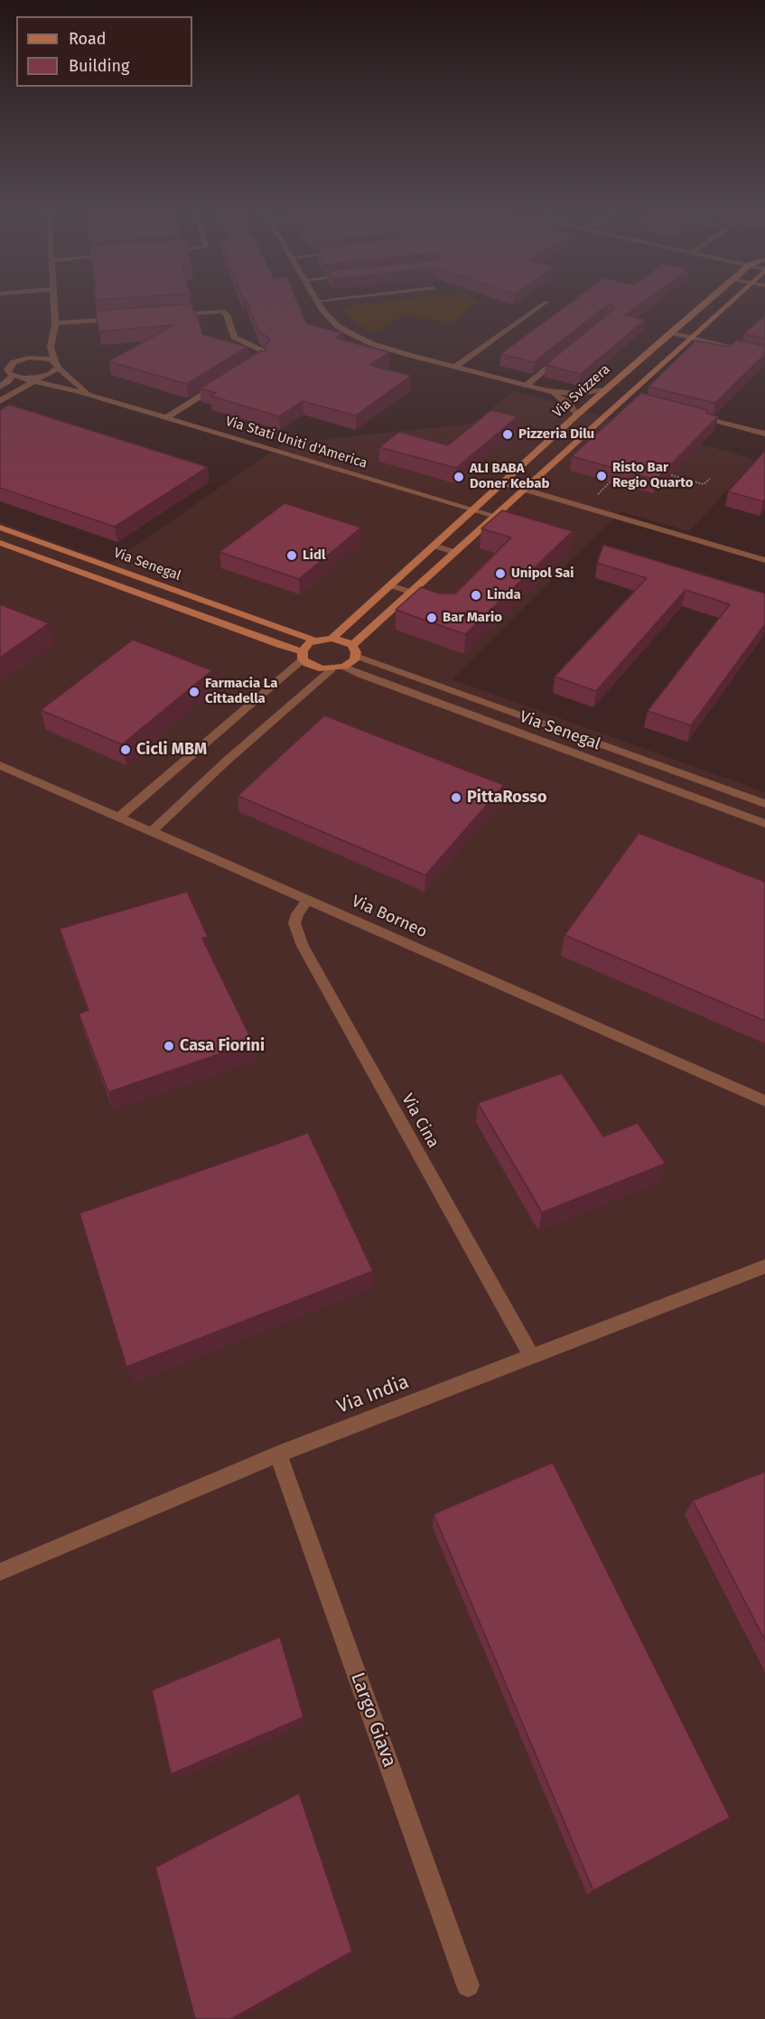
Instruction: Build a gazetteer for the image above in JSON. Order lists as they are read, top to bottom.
{
  "streets": {
    "main road": ["Via Svizzera", "Via Senegal"],
    "street": [
      "Via Stati Uniti d'America",
      "Via Borneo",
      "Via Cina",
      "Via India",
      "Largo Giava"
    ]
  },
  "crossings": [
    ["Via Svizzera", "Via Stati Uniti d'America"],
    ["Via Svizzera", "Via Senegal"],
    ["Via Borneo", "Via Cina"],
    ["Via Cina", "Via India"],
    ["Via India", "Largo Giava"]
  ],
  "places": [
    "Pizzeria Dilu",
    "Risto Bar Regio Quarto",
    "ALI BABA Doner Kebab",
    "Lidl",
    "Unipol Sai",
    "Linda",
    "Bar Mario",
    "Farmacia La Cittadella",
    "Cicli MBM",
    "PittaRosso",
    "Casa Fiorini"
  ],
  "legend": ["Road", "Building"]
}
